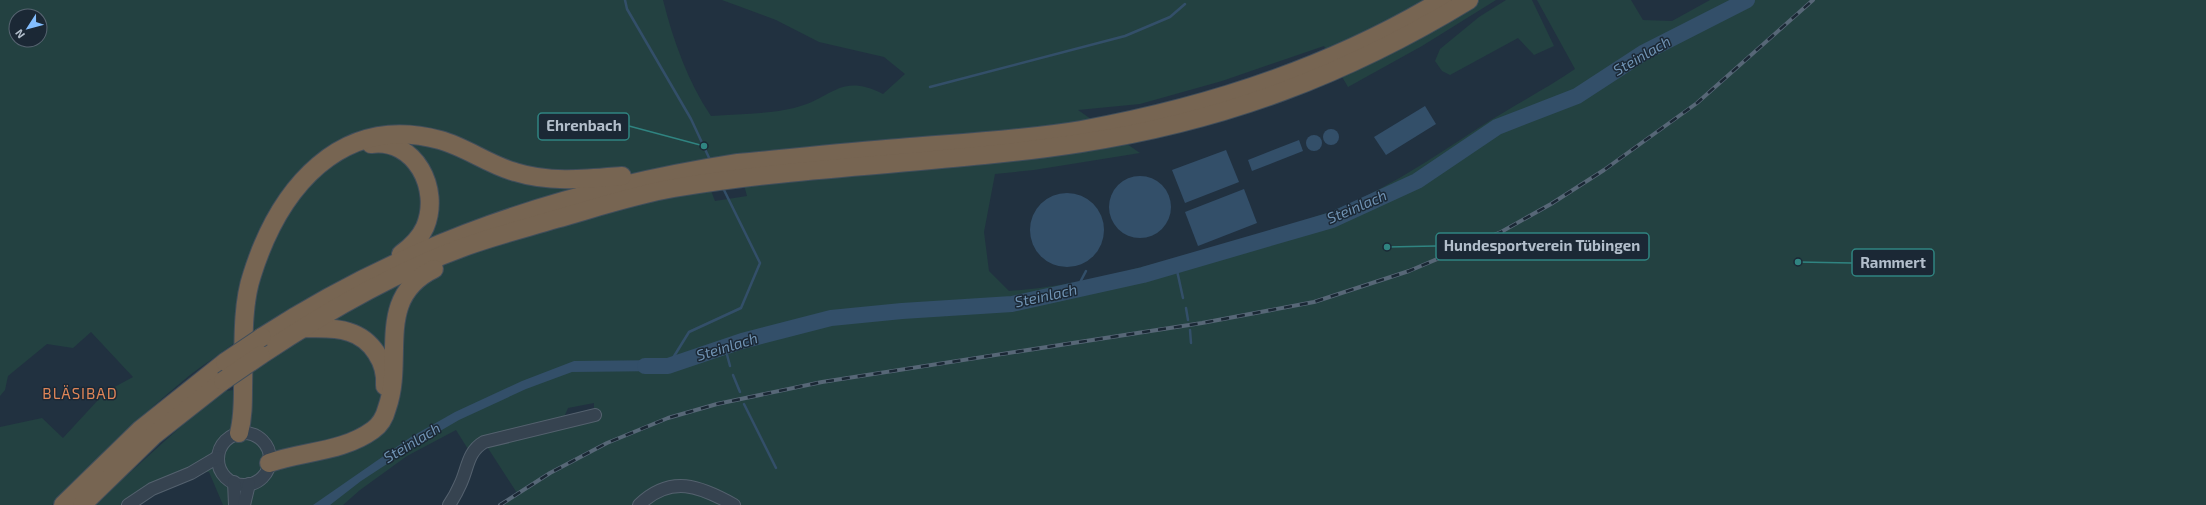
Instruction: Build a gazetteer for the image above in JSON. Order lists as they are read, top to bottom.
{
  "districts": ["BLÄSIBAD"],
  "water": ["Steinlach"],
  "places": ["Ehrenbach", "Hundesportverein Tübingen", "Rammert"],
  "north": "bottom left"
}
